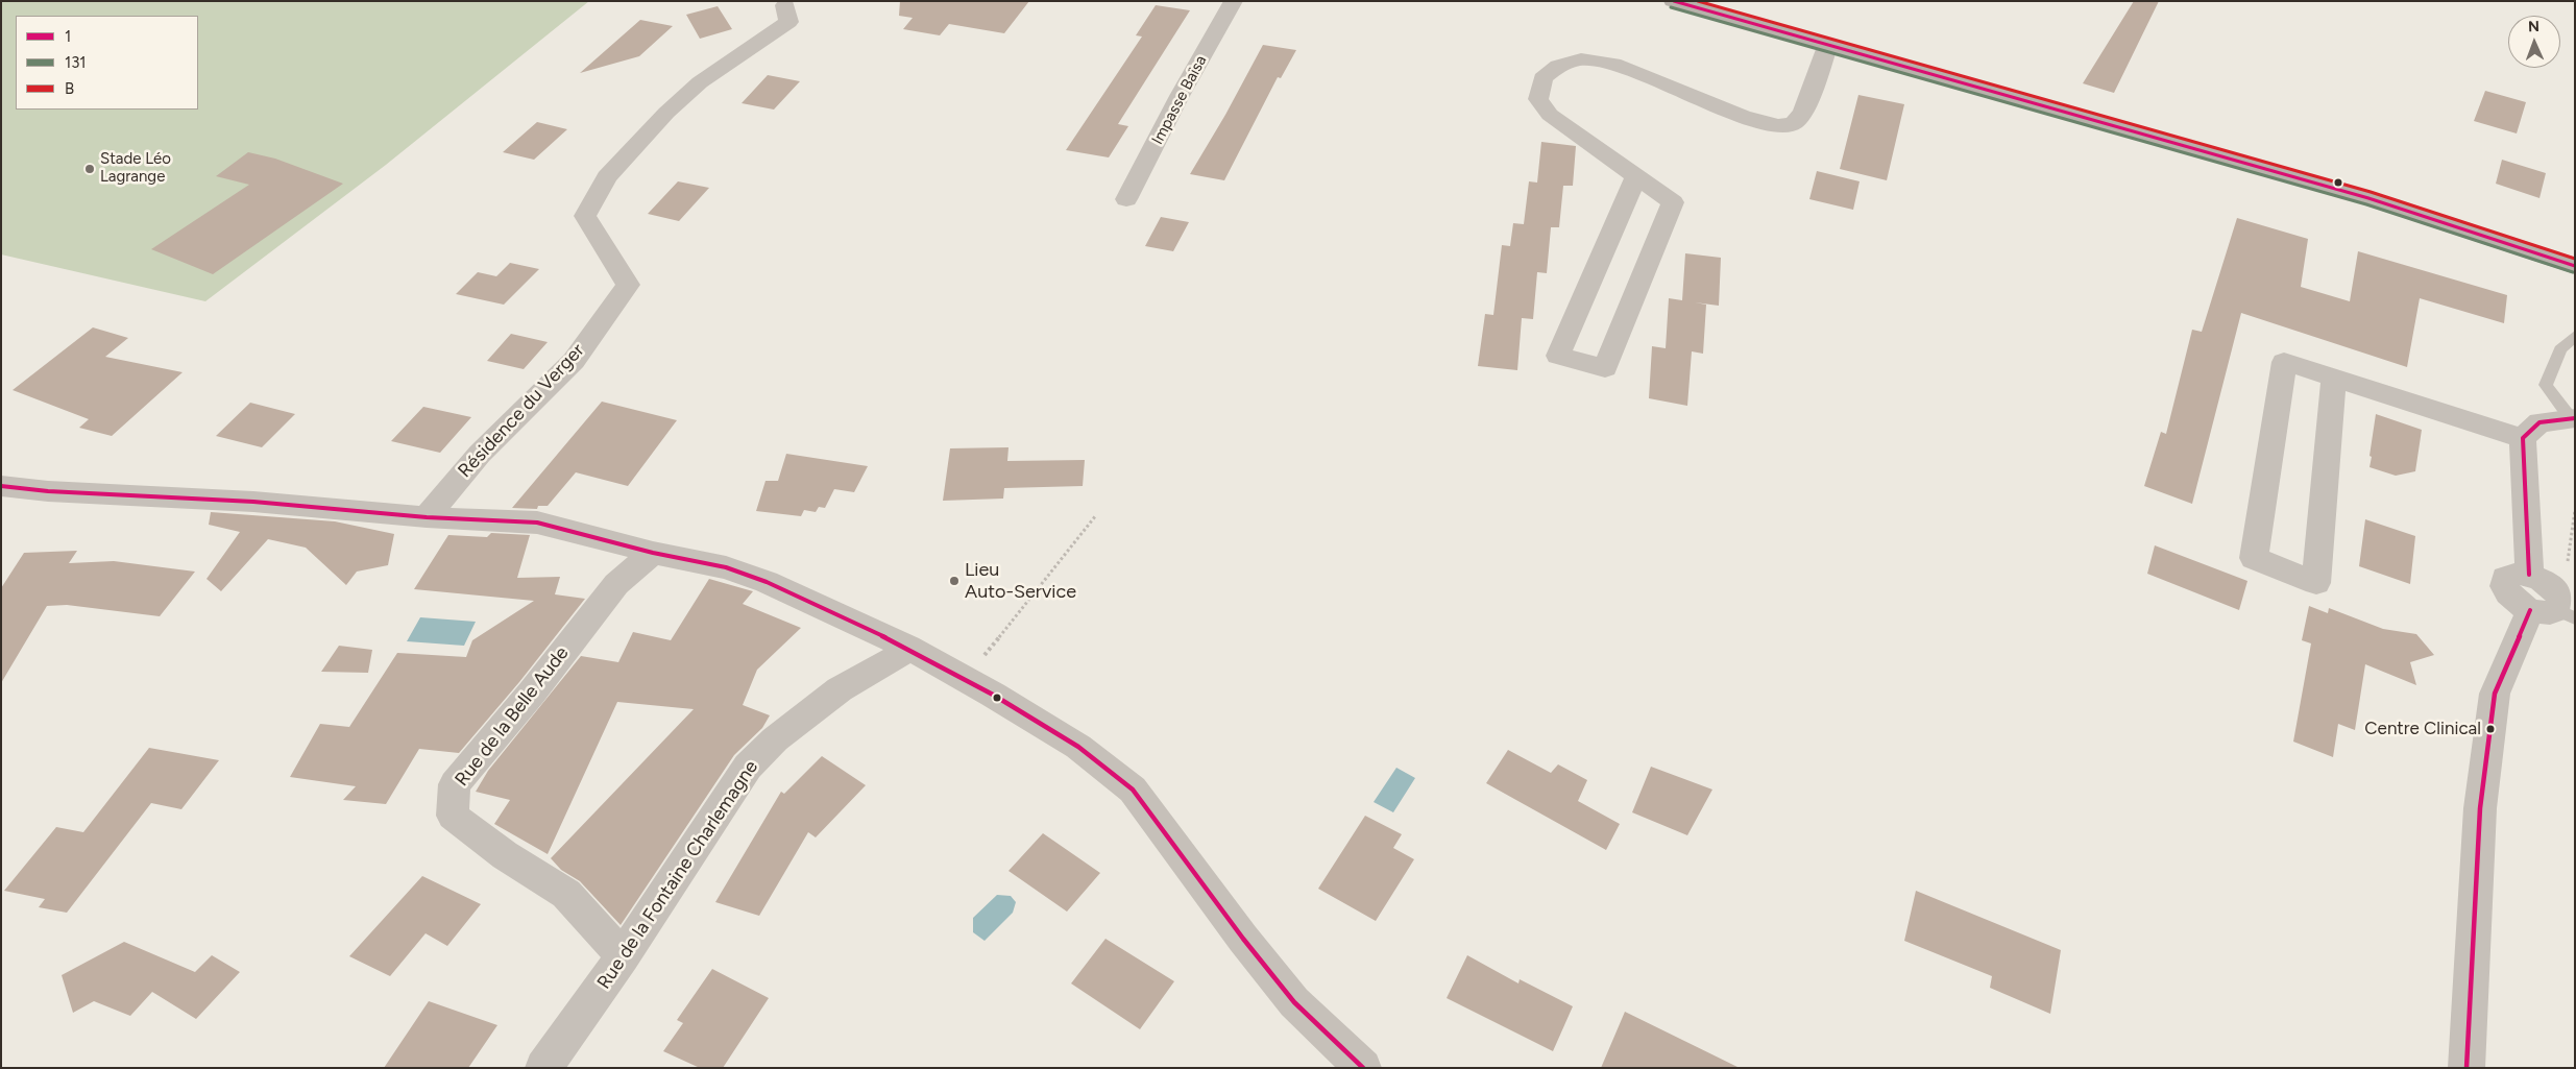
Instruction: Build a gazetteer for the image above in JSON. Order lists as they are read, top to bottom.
{
  "streets": {
    "street": [
      "Impasse Baïsa",
      "Résidence du Verger",
      "Rue de la Belle Aude",
      "Rue de la Fontaine Charlemagne"
    ]
  },
  "crossings": [
    ["Rue de la Belle Aude", "Rue de la Fontaine Charlemagne"]
  ],
  "places": ["Stade Léo Lagrange", "Lieu Auto-Service", "Centre Clinical"],
  "lines": ["transit line 1", "transit line B", "transit line 131"],
  "legend": ["1", "131", "B"],
  "north": "top"
}
